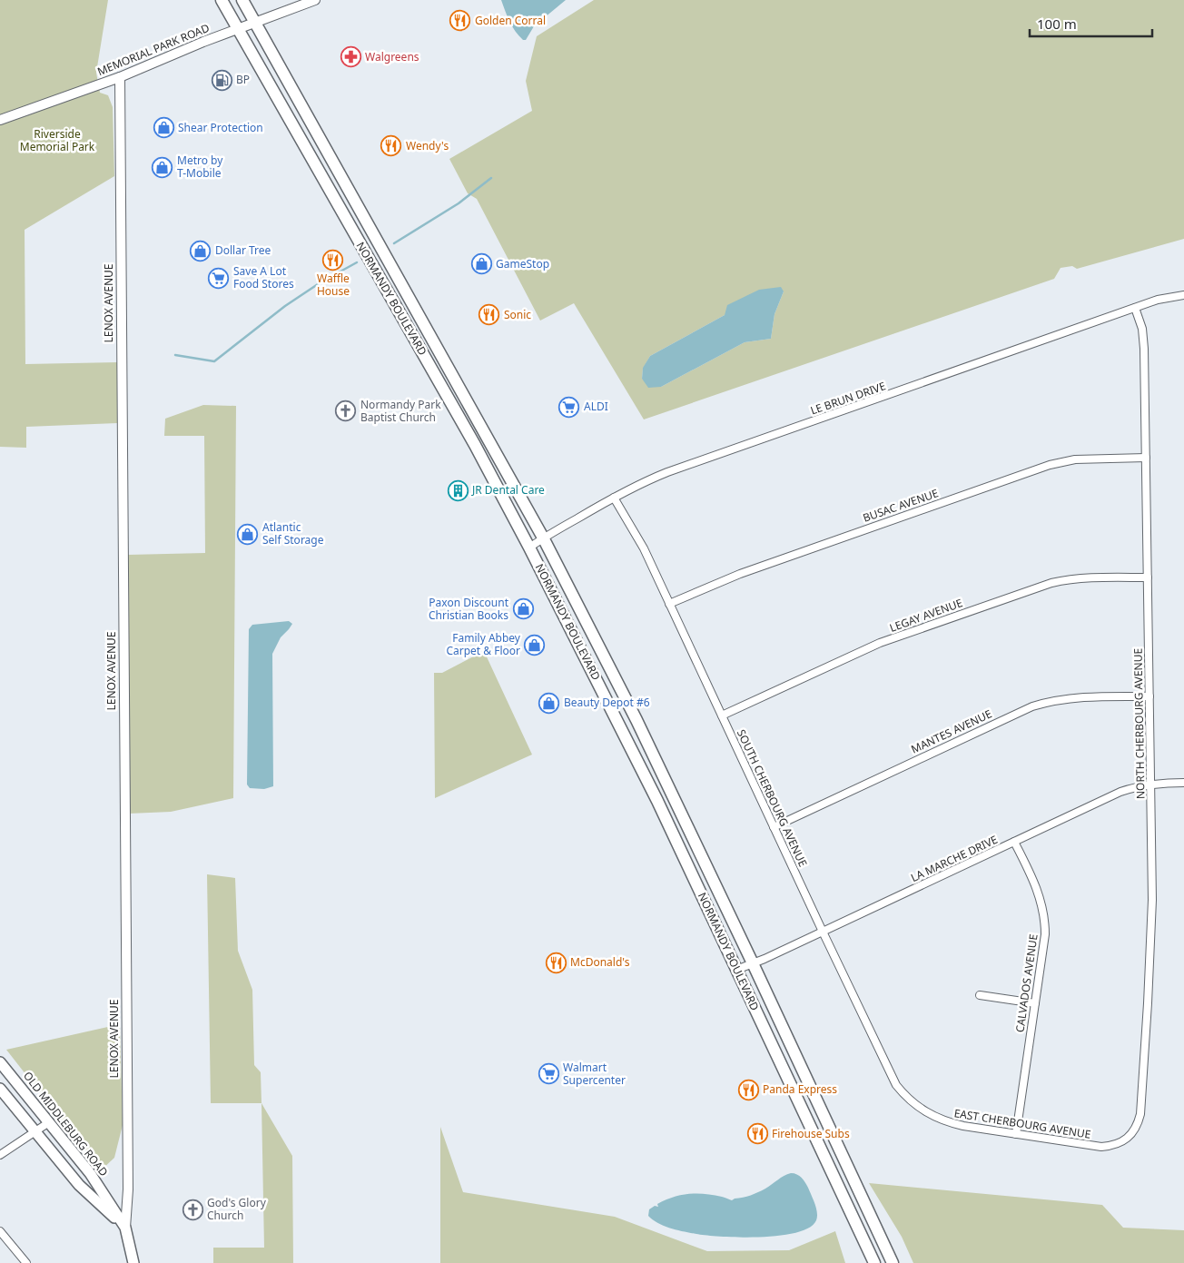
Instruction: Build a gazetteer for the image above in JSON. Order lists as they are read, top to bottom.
{
  "streets": {
    "main road": ["NORMANDY BOULEVARD", "LENOX AVENUE", "OLD MIDDLEBURG ROAD"],
    "street": [
      "MEMORIAL PARK ROAD",
      "LE BRUN DRIVE",
      "BUSAC AVENUE",
      "LEGAY AVENUE",
      "NORTH CHERBOURG AVENUE",
      "MANTES AVENUE",
      "SOUTH CHERBOURG AVENUE",
      "LA MARCHE DRIVE",
      "CALVADOS AVENUE",
      "EAST CHERBOURG AVENUE"
    ]
  },
  "crossings": [
    ["MEMORIAL PARK ROAD", "NORMANDY BOULEVARD"],
    ["MEMORIAL PARK ROAD", "LENOX AVENUE"],
    ["NORMANDY BOULEVARD", "LE BRUN DRIVE"],
    ["NORMANDY BOULEVARD", "LA MARCHE DRIVE"],
    ["LENOX AVENUE", "OLD MIDDLEBURG ROAD"],
    ["LE BRUN DRIVE", "NORTH CHERBOURG AVENUE"],
    ["LE BRUN DRIVE", "SOUTH CHERBOURG AVENUE"],
    ["BUSAC AVENUE", "NORTH CHERBOURG AVENUE"],
    ["BUSAC AVENUE", "SOUTH CHERBOURG AVENUE"],
    ["LEGAY AVENUE", "NORTH CHERBOURG AVENUE"],
    ["LEGAY AVENUE", "SOUTH CHERBOURG AVENUE"],
    ["NORTH CHERBOURG AVENUE", "MANTES AVENUE"],
    ["NORTH CHERBOURG AVENUE", "LA MARCHE DRIVE"],
    ["NORTH CHERBOURG AVENUE", "EAST CHERBOURG AVENUE"],
    ["MANTES AVENUE", "SOUTH CHERBOURG AVENUE"],
    ["SOUTH CHERBOURG AVENUE", "LA MARCHE DRIVE"],
    ["SOUTH CHERBOURG AVENUE", "EAST CHERBOURG AVENUE"],
    ["LA MARCHE DRIVE", "CALVADOS AVENUE"],
    ["CALVADOS AVENUE", "EAST CHERBOURG AVENUE"]
  ],
  "parks": ["Riverside Memorial Park"],
  "places": {
    "restaurant": [
      "Golden Corral",
      "Wendy's",
      "Waffle House",
      "Sonic",
      "McDonald's",
      "Panda Express",
      "Firehouse Subs"
    ],
    "pharmacy": ["Walgreens"],
    "fuel station": ["BP"],
    "shop": [
      "Shear Protection",
      "Metro by T-Mobile",
      "Dollar Tree",
      "GameStop",
      "Atlantic Self Storage",
      "Paxon Discount Christian Books",
      "Family Abbey Carpet & Floor",
      "Beauty Depot #6"
    ],
    "supermarket": ["Save A Lot Food Stores", "ALDI", "Walmart Supercenter"],
    "church": ["Normandy Park Baptist Church", "God's Glory Church"],
    "building": ["JR Dental Care"]
  },
  "scale_bar": "100 m"
}
